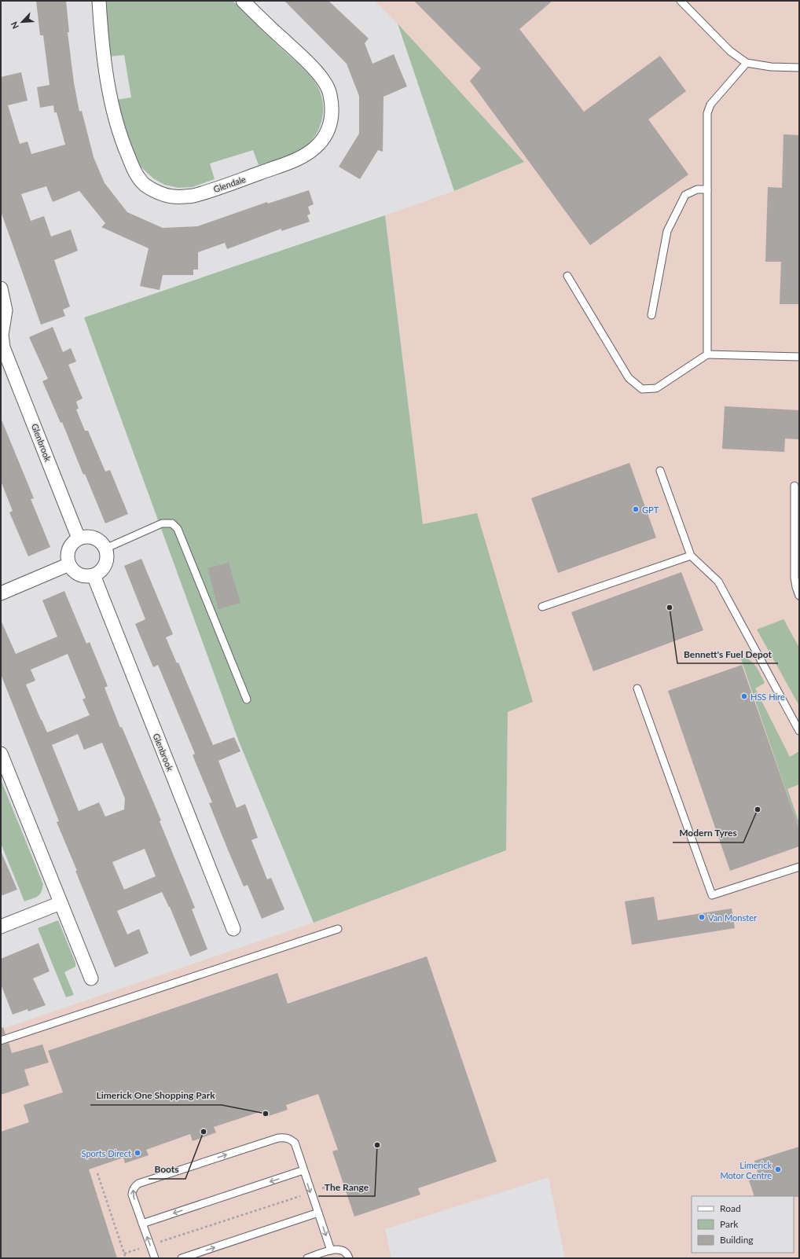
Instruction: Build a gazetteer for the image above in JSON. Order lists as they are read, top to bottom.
{
  "streets": {
    "street": ["Glendale", "Glenbrook"]
  },
  "places": [
    "GPT",
    "Bennett's Fuel Depot",
    "HSS Hire",
    "Modern Tyres",
    "Van Monster",
    "Limerick One Shopping Park",
    "Boots",
    "The Range",
    "Sports Direct",
    "Limerick Motor Centre"
  ],
  "legend": ["Road", "Park", "Building"],
  "north": "bottom left"
}
